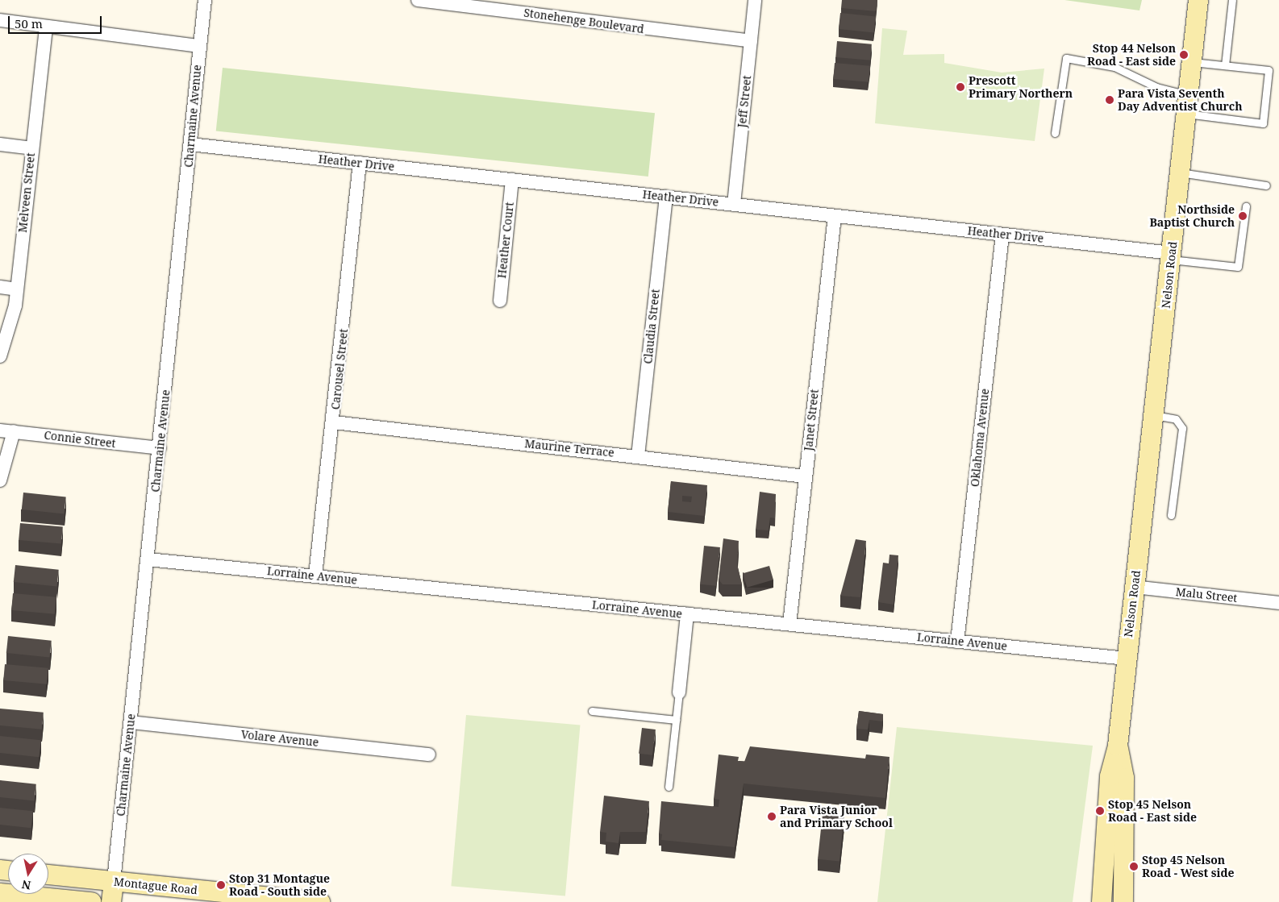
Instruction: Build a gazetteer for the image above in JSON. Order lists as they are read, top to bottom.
{
  "streets": {
    "main road": ["Nelson Road", "Montague Road"],
    "street": [
      "Stonehenge Boulevard",
      "Jeff Street",
      "Charmaine Avenue",
      "Heather Drive",
      "Melveen Street",
      "Heather Court",
      "Claudia Street",
      "Carousel Street",
      "Janet Street",
      "Oklahoma Avenue",
      "Connie Street",
      "Maurine Terrace",
      "Lorraine Avenue",
      "Malu Street",
      "Volare Avenue"
    ]
  },
  "crossings": [
    ["Stonehenge Boulevard", "Jeff Street"],
    ["Jeff Street", "Heather Drive"],
    ["Charmaine Avenue", "Heather Drive"],
    ["Charmaine Avenue", "Connie Street"],
    ["Charmaine Avenue", "Lorraine Avenue"],
    ["Charmaine Avenue", "Volare Avenue"],
    ["Charmaine Avenue", "Montague Road"],
    ["Heather Drive", "Heather Court"],
    ["Heather Drive", "Nelson Road"],
    ["Heather Drive", "Claudia Street"],
    ["Heather Drive", "Carousel Street"],
    ["Heather Drive", "Janet Street"],
    ["Heather Drive", "Oklahoma Avenue"],
    ["Nelson Road", "Lorraine Avenue"],
    ["Nelson Road", "Malu Street"],
    ["Claudia Street", "Maurine Terrace"],
    ["Carousel Street", "Maurine Terrace"],
    ["Carousel Street", "Lorraine Avenue"],
    ["Janet Street", "Maurine Terrace"],
    ["Janet Street", "Lorraine Avenue"],
    ["Oklahoma Avenue", "Lorraine Avenue"]
  ],
  "places": [
    "Stop 44 Nelson Road - East side",
    "Prescott Primary Northern",
    "Para Vista Seventh Day Adventist Church",
    "Northside Baptist Church",
    "Stop 45 Nelson Road - East side",
    "Para Vista Junior and Primary School",
    "Stop 45 Nelson Road - West side",
    "Stop 31 Montague Road - South side"
  ],
  "scale_bar": "50 m",
  "north": "bottom"
}
